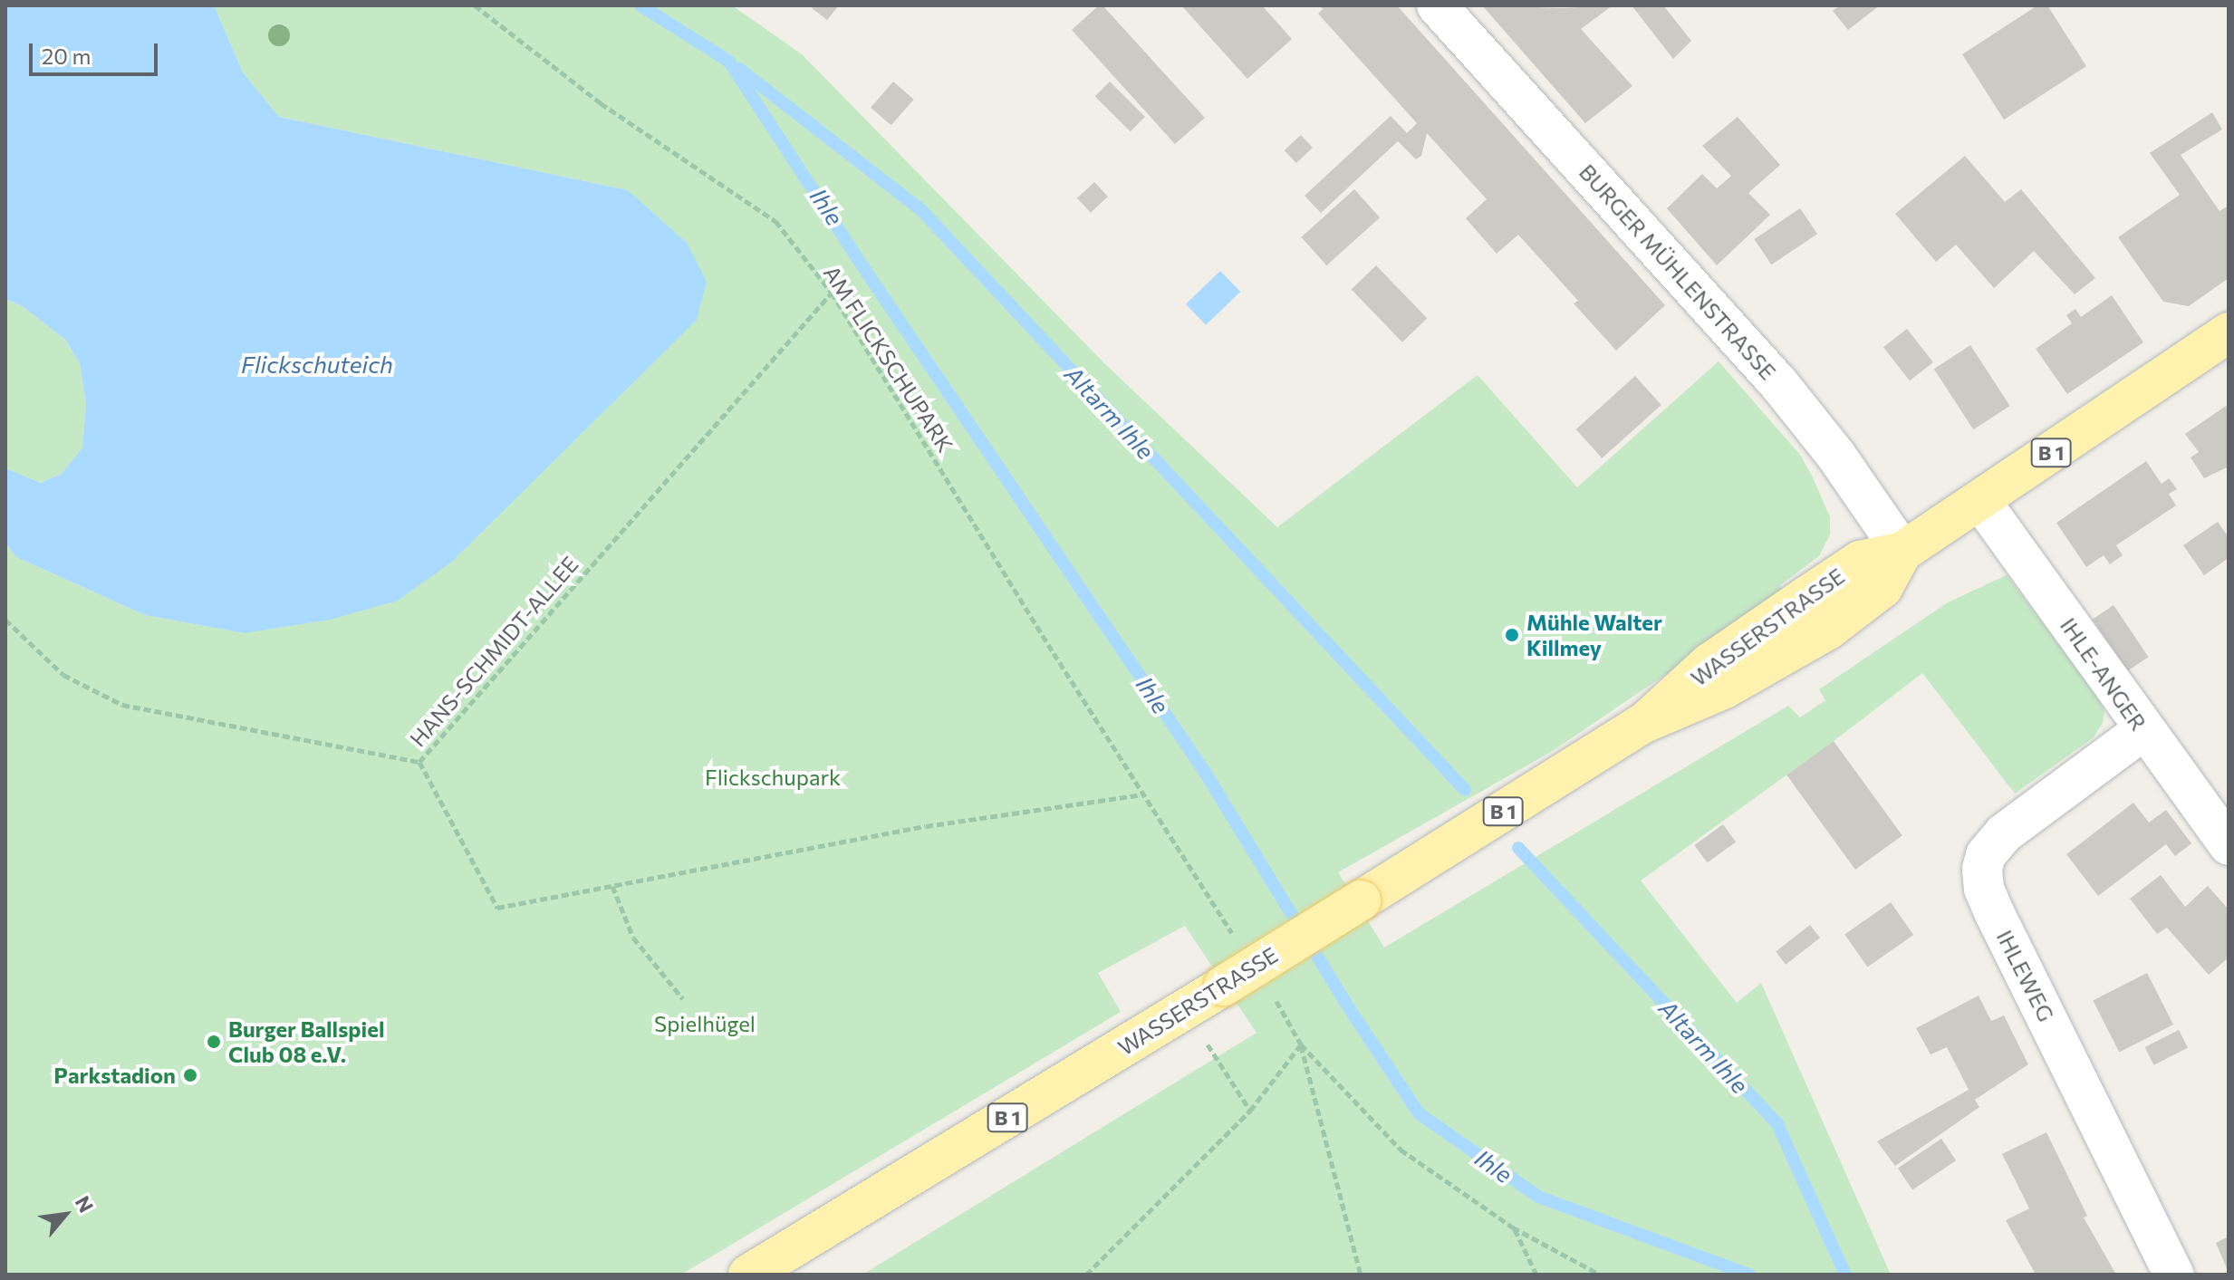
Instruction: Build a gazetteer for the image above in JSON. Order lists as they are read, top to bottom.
{
  "streets": {
    "main road": ["B 1", "WASSERSTRASSE"],
    "street": ["BURGER MÜHLENSTRASSE", "IHLE-ANGER", "IHLEWEG"],
    "path": ["AM FLICKSCHUPARK", "HANS-SCHMIDT-ALLEE"]
  },
  "crossings": [
    ["BURGER MÜHLENSTRASSE", "WASSERSTRASSE"],
    ["AM FLICKSCHUPARK", "HANS-SCHMIDT-ALLEE"],
    ["WASSERSTRASSE", "IHLE-ANGER"],
    ["IHLE-ANGER", "IHLEWEG"]
  ],
  "water": ["Ihle", "Flickschuteich", "Altarm Ihle"],
  "parks": ["Flickschupark", "Spielhügel"],
  "places": ["Mühle Walter Killmey", "Burger Ballspiel Club 08 e.V.", "Parkstadion"],
  "scale_bar": "20 m",
  "north": "top right"
}
